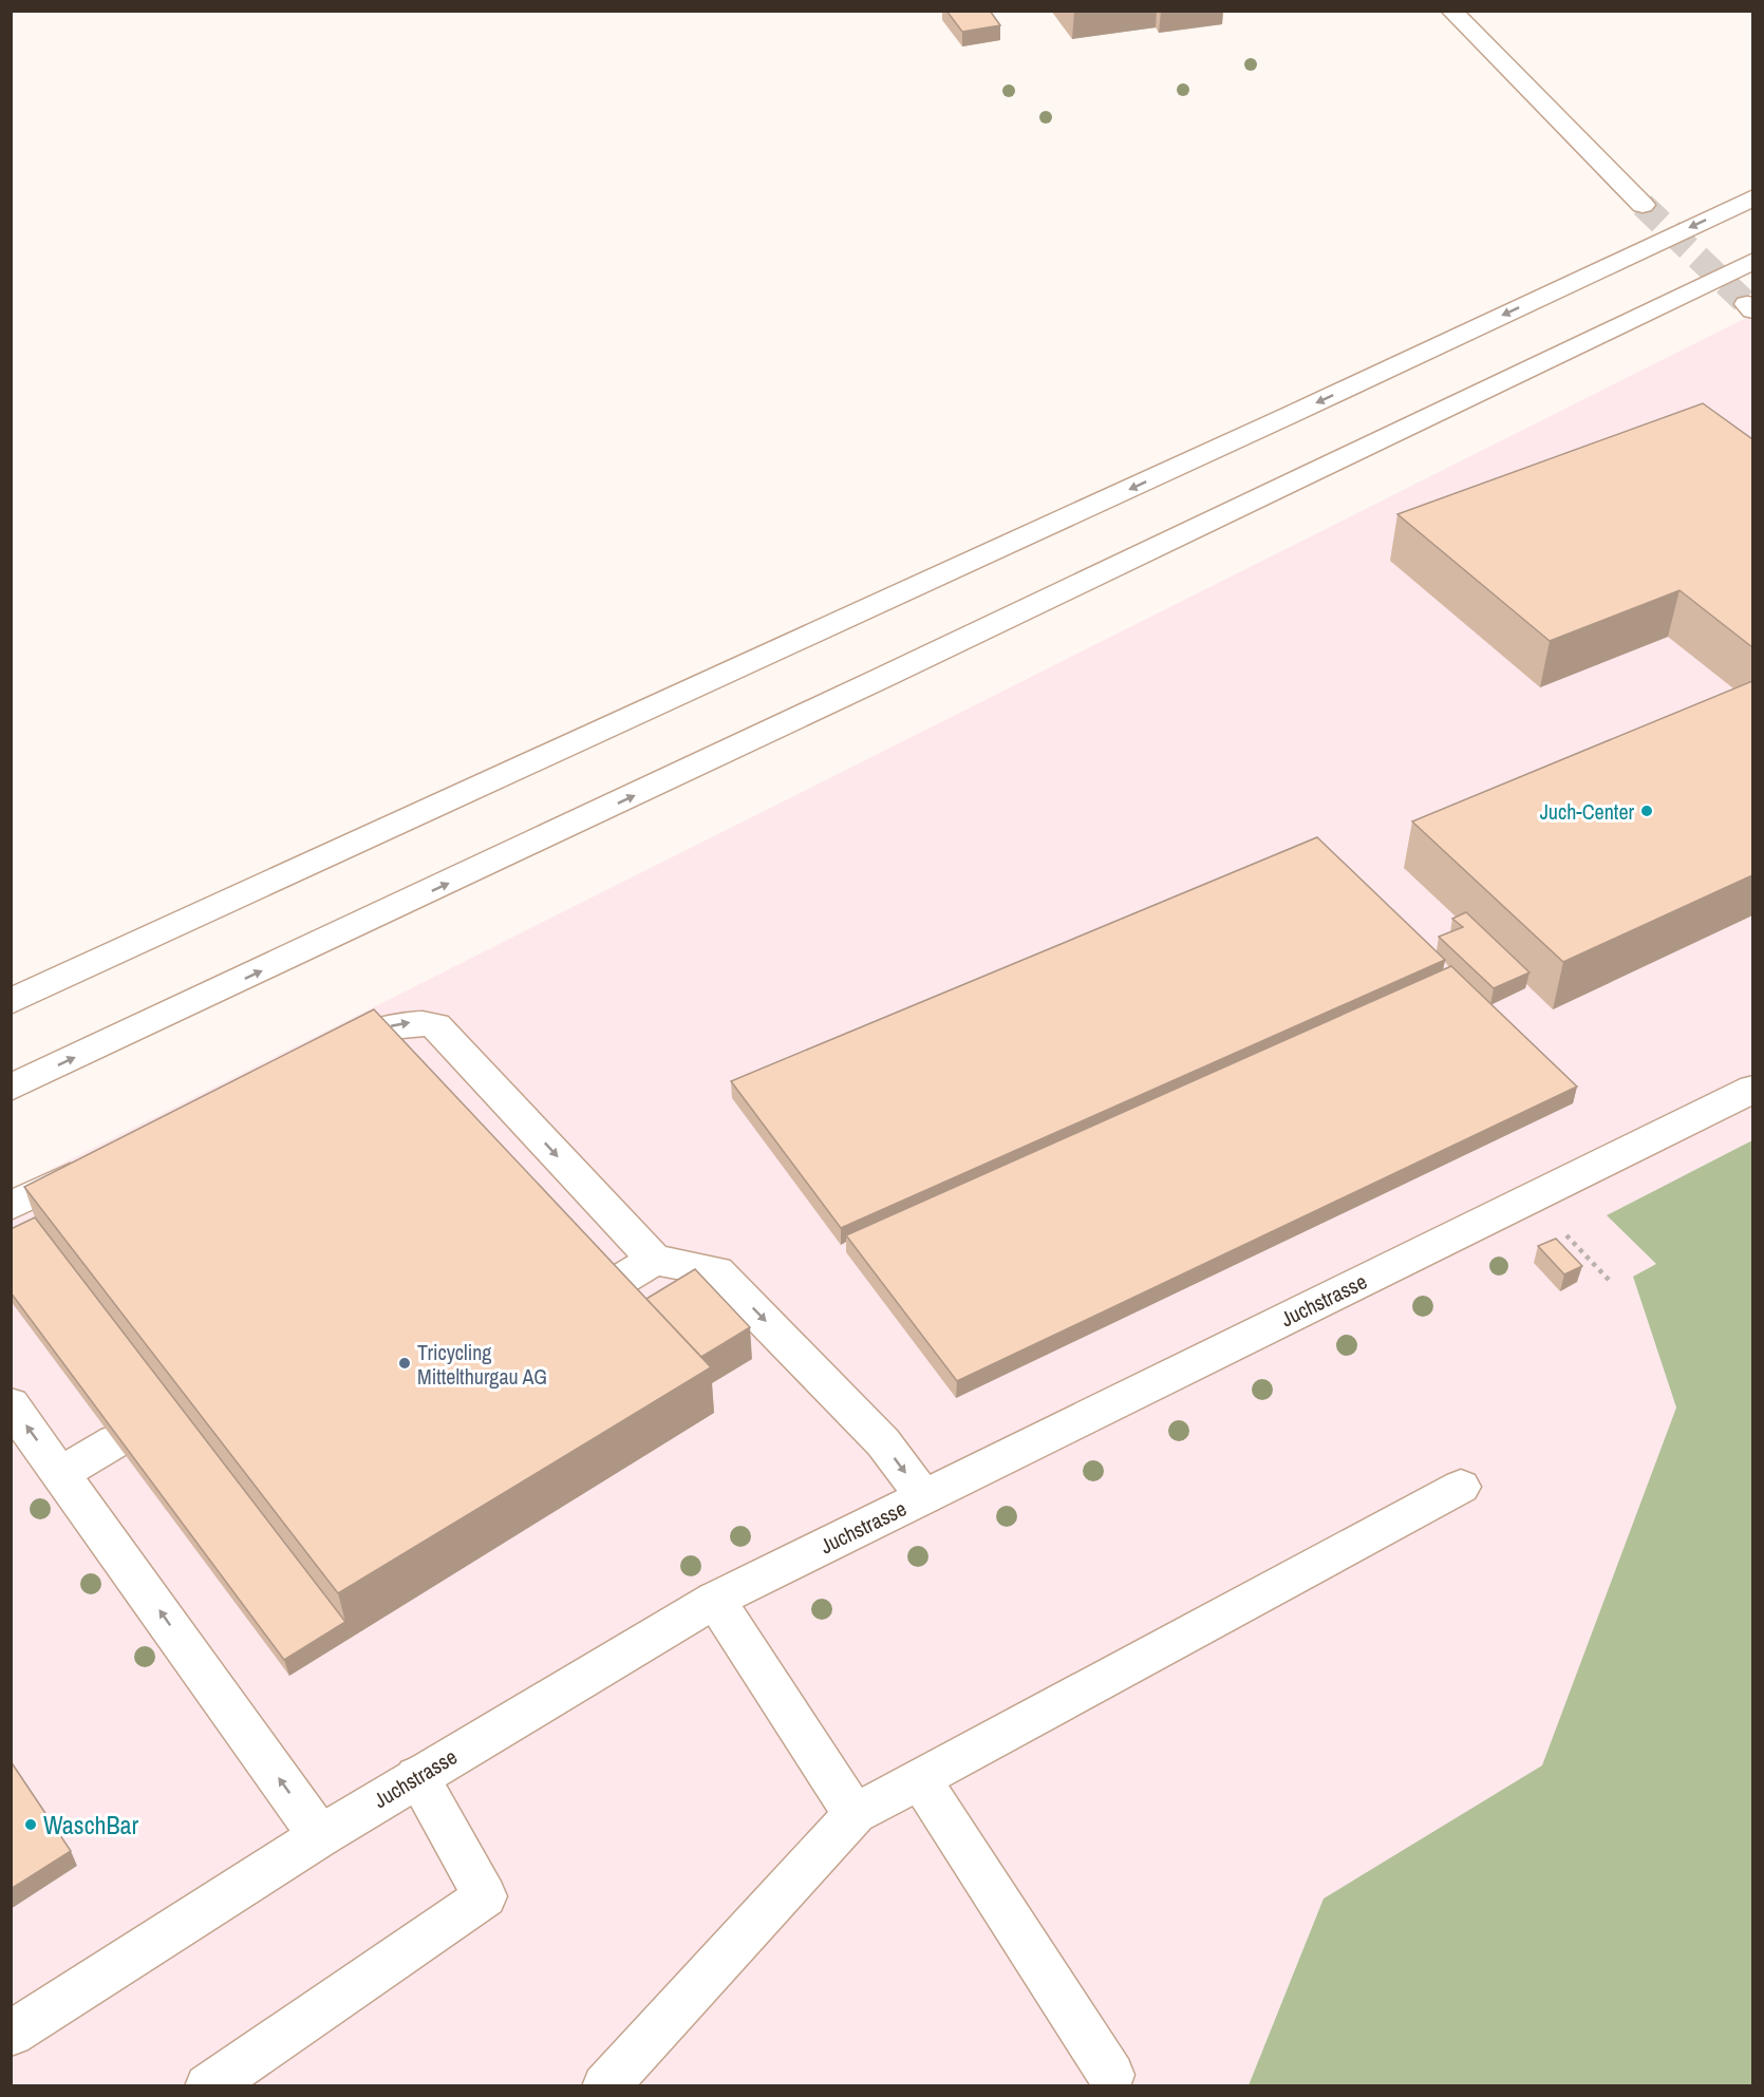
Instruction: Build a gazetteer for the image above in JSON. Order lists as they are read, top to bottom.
{
  "streets": {
    "main road": ["Juchstrasse"]
  },
  "places": ["Juch-Center", "Tricycling Mittelthurgau AG", "WaschBar"]
}
